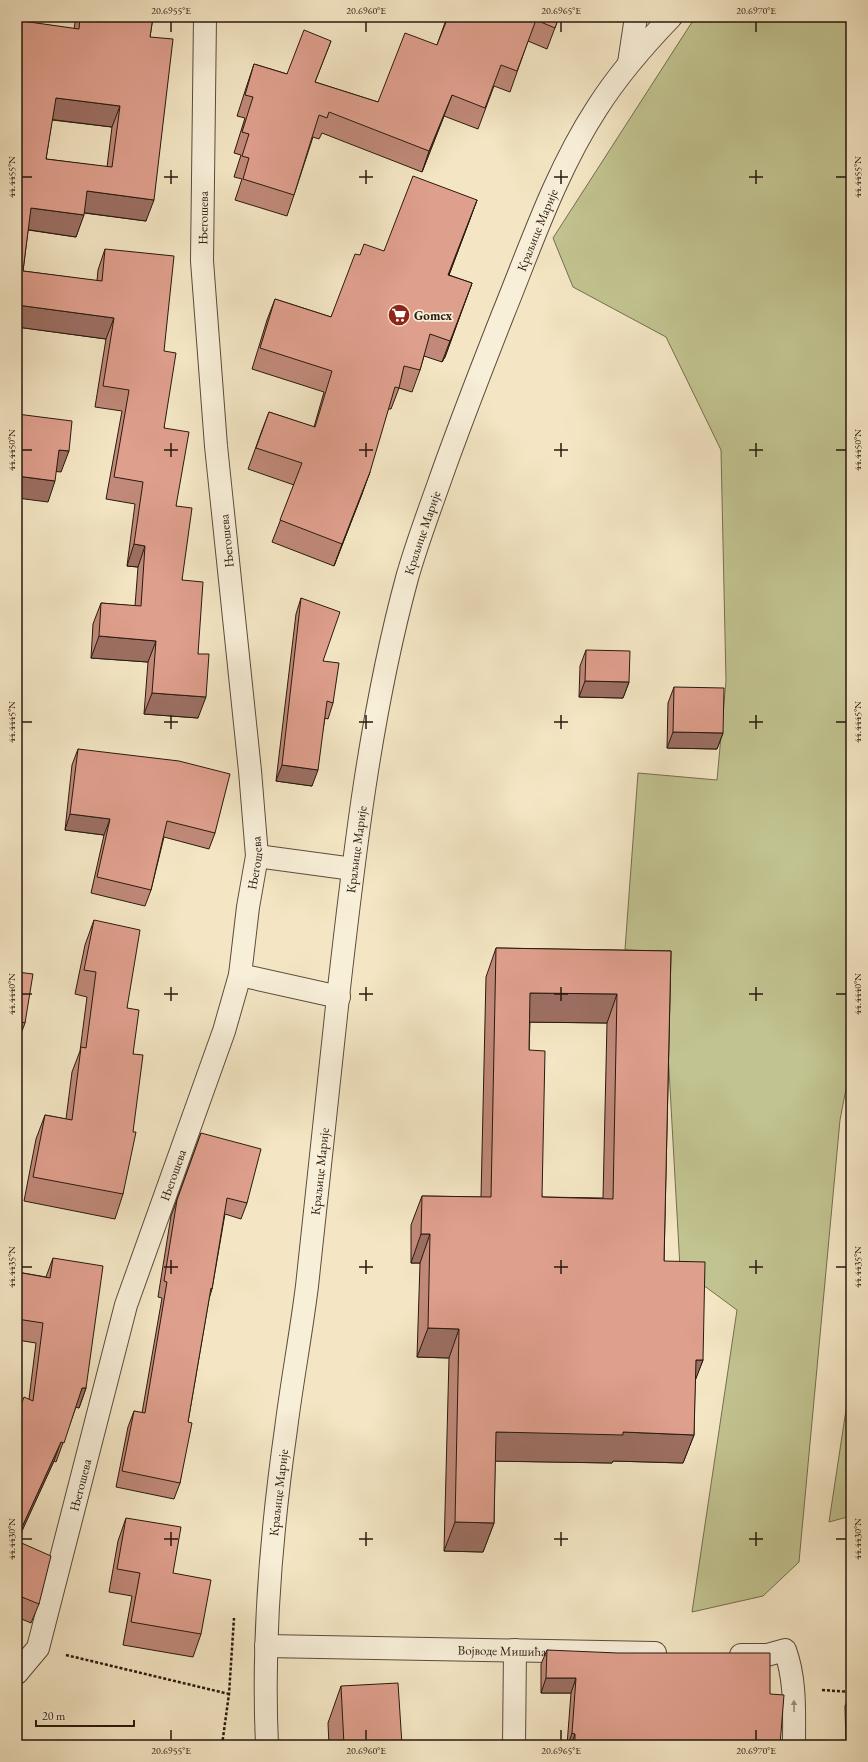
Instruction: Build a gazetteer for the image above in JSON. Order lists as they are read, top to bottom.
{
  "streets": {
    "street": ["Његошева", "Краљице Марије", "Војводе Мишића"]
  },
  "crossings": [
    ["Краљице Марије", "Војводе Мишића"]
  ],
  "places": {
    "supermarket": ["Gomex"]
  },
  "scale_bar": "20 m",
  "coordinates": [
    "20.6955°E",
    "20.6960°E",
    "20.6965°E",
    "20.6970°E",
    "44.4455°N",
    "44.4450°N",
    "44.4445°N",
    "44.4440°N",
    "44.4435°N",
    "44.4430°N"
  ]
}
